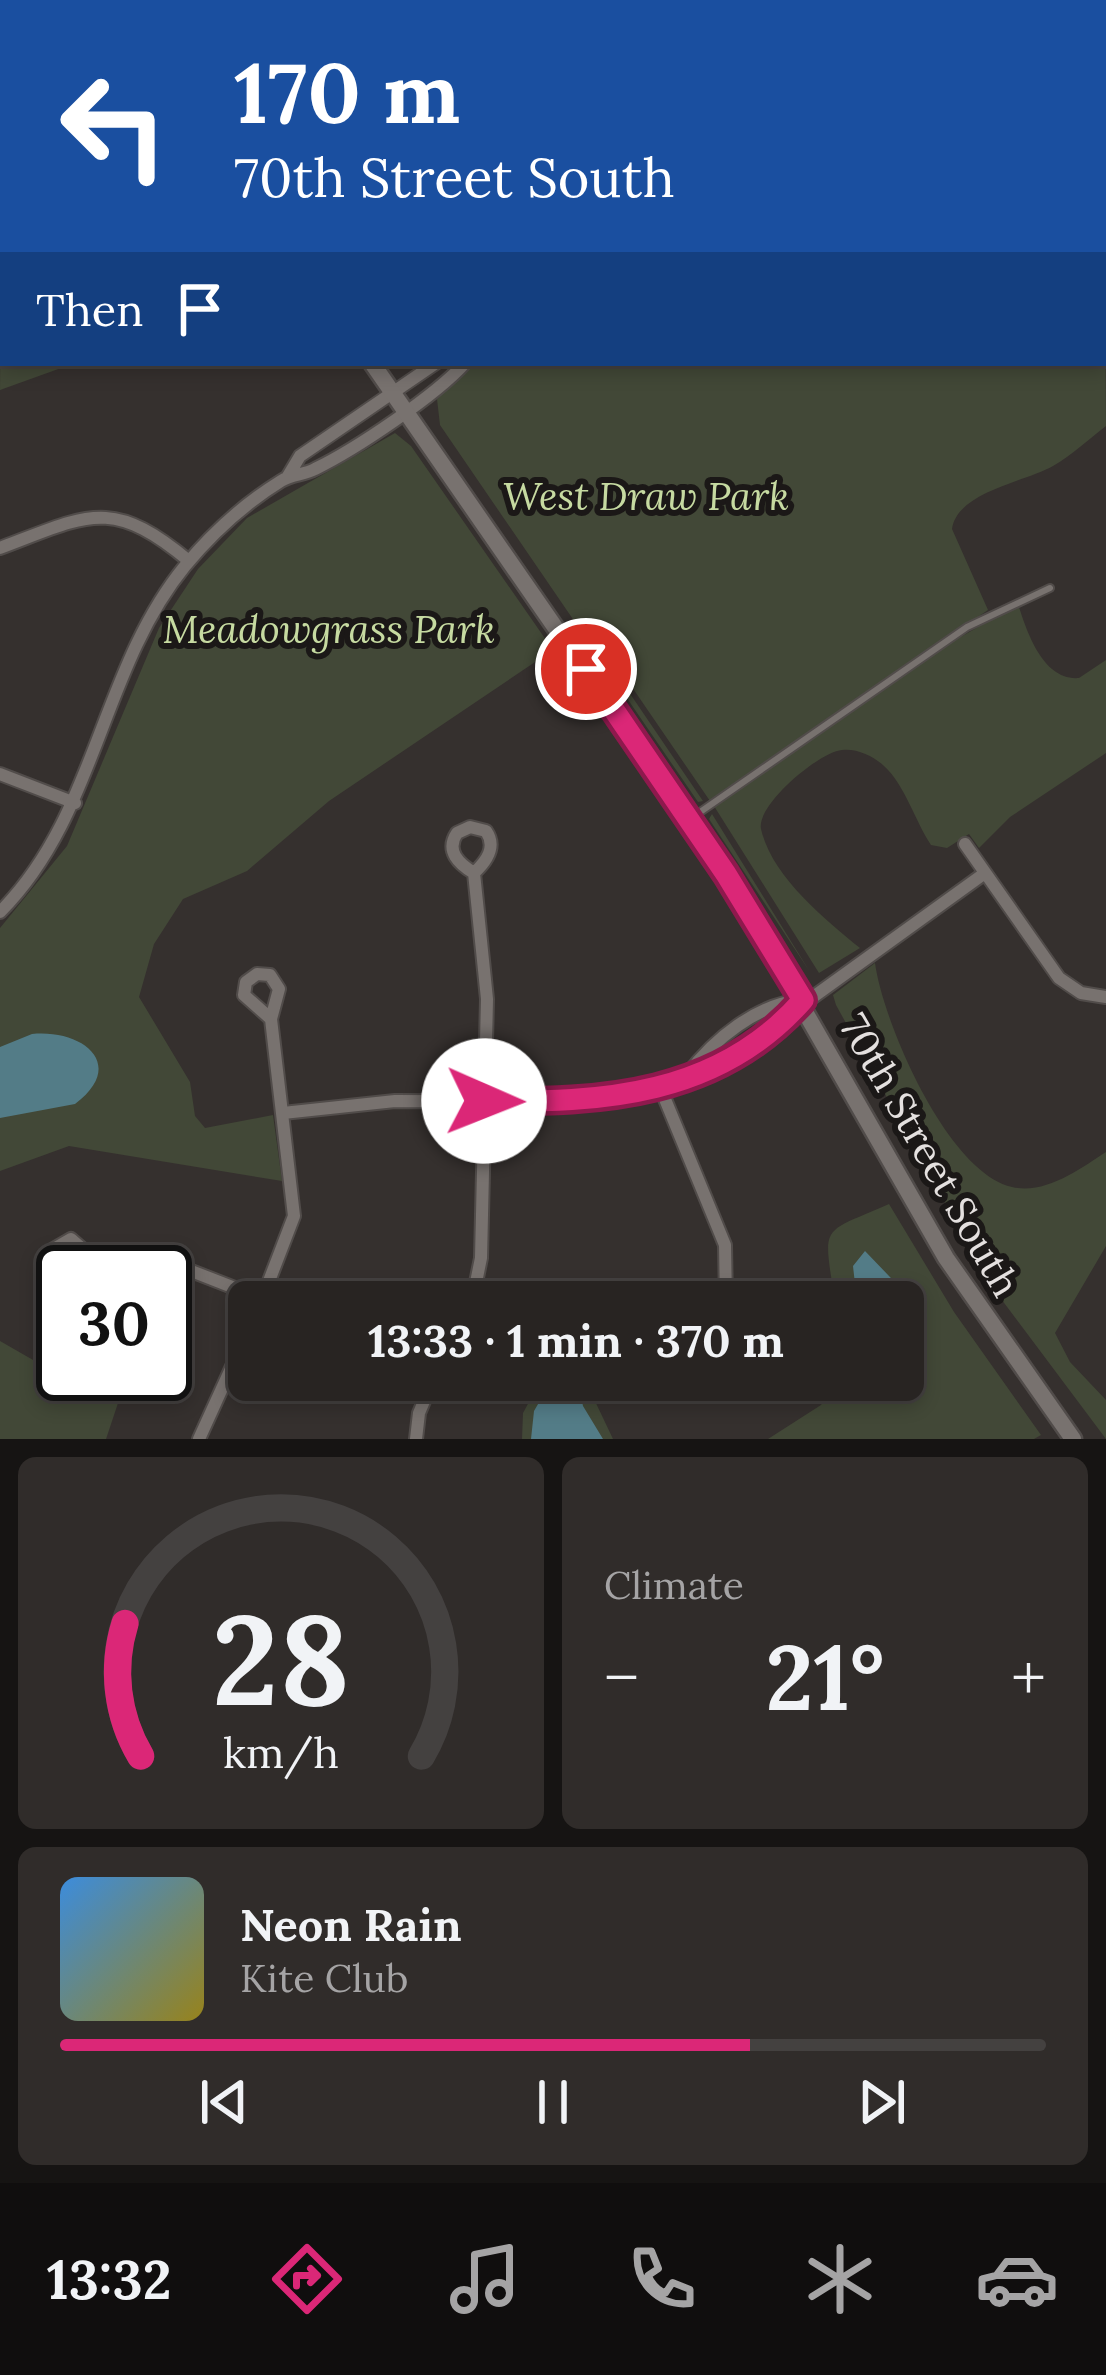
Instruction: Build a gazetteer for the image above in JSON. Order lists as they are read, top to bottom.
{
  "streets": {
    "main road": ["70th Street South"]
  },
  "parks": ["West Draw Park", "Meadowgrass Park"],
  "page": {
    "turn": ["170 m", "70th Street South"],
    "then": "Then",
    "limit": "30",
    "trip": "13:33 · 1 min · 370 m",
    "tile": "Climate",
    "heat": ["−", "21°", "+"],
    "song": ["Neon Rain", "Kite Club"],
    "tabs": "13:32",
    "gauge": ["28", "km/h"]
  }
}
